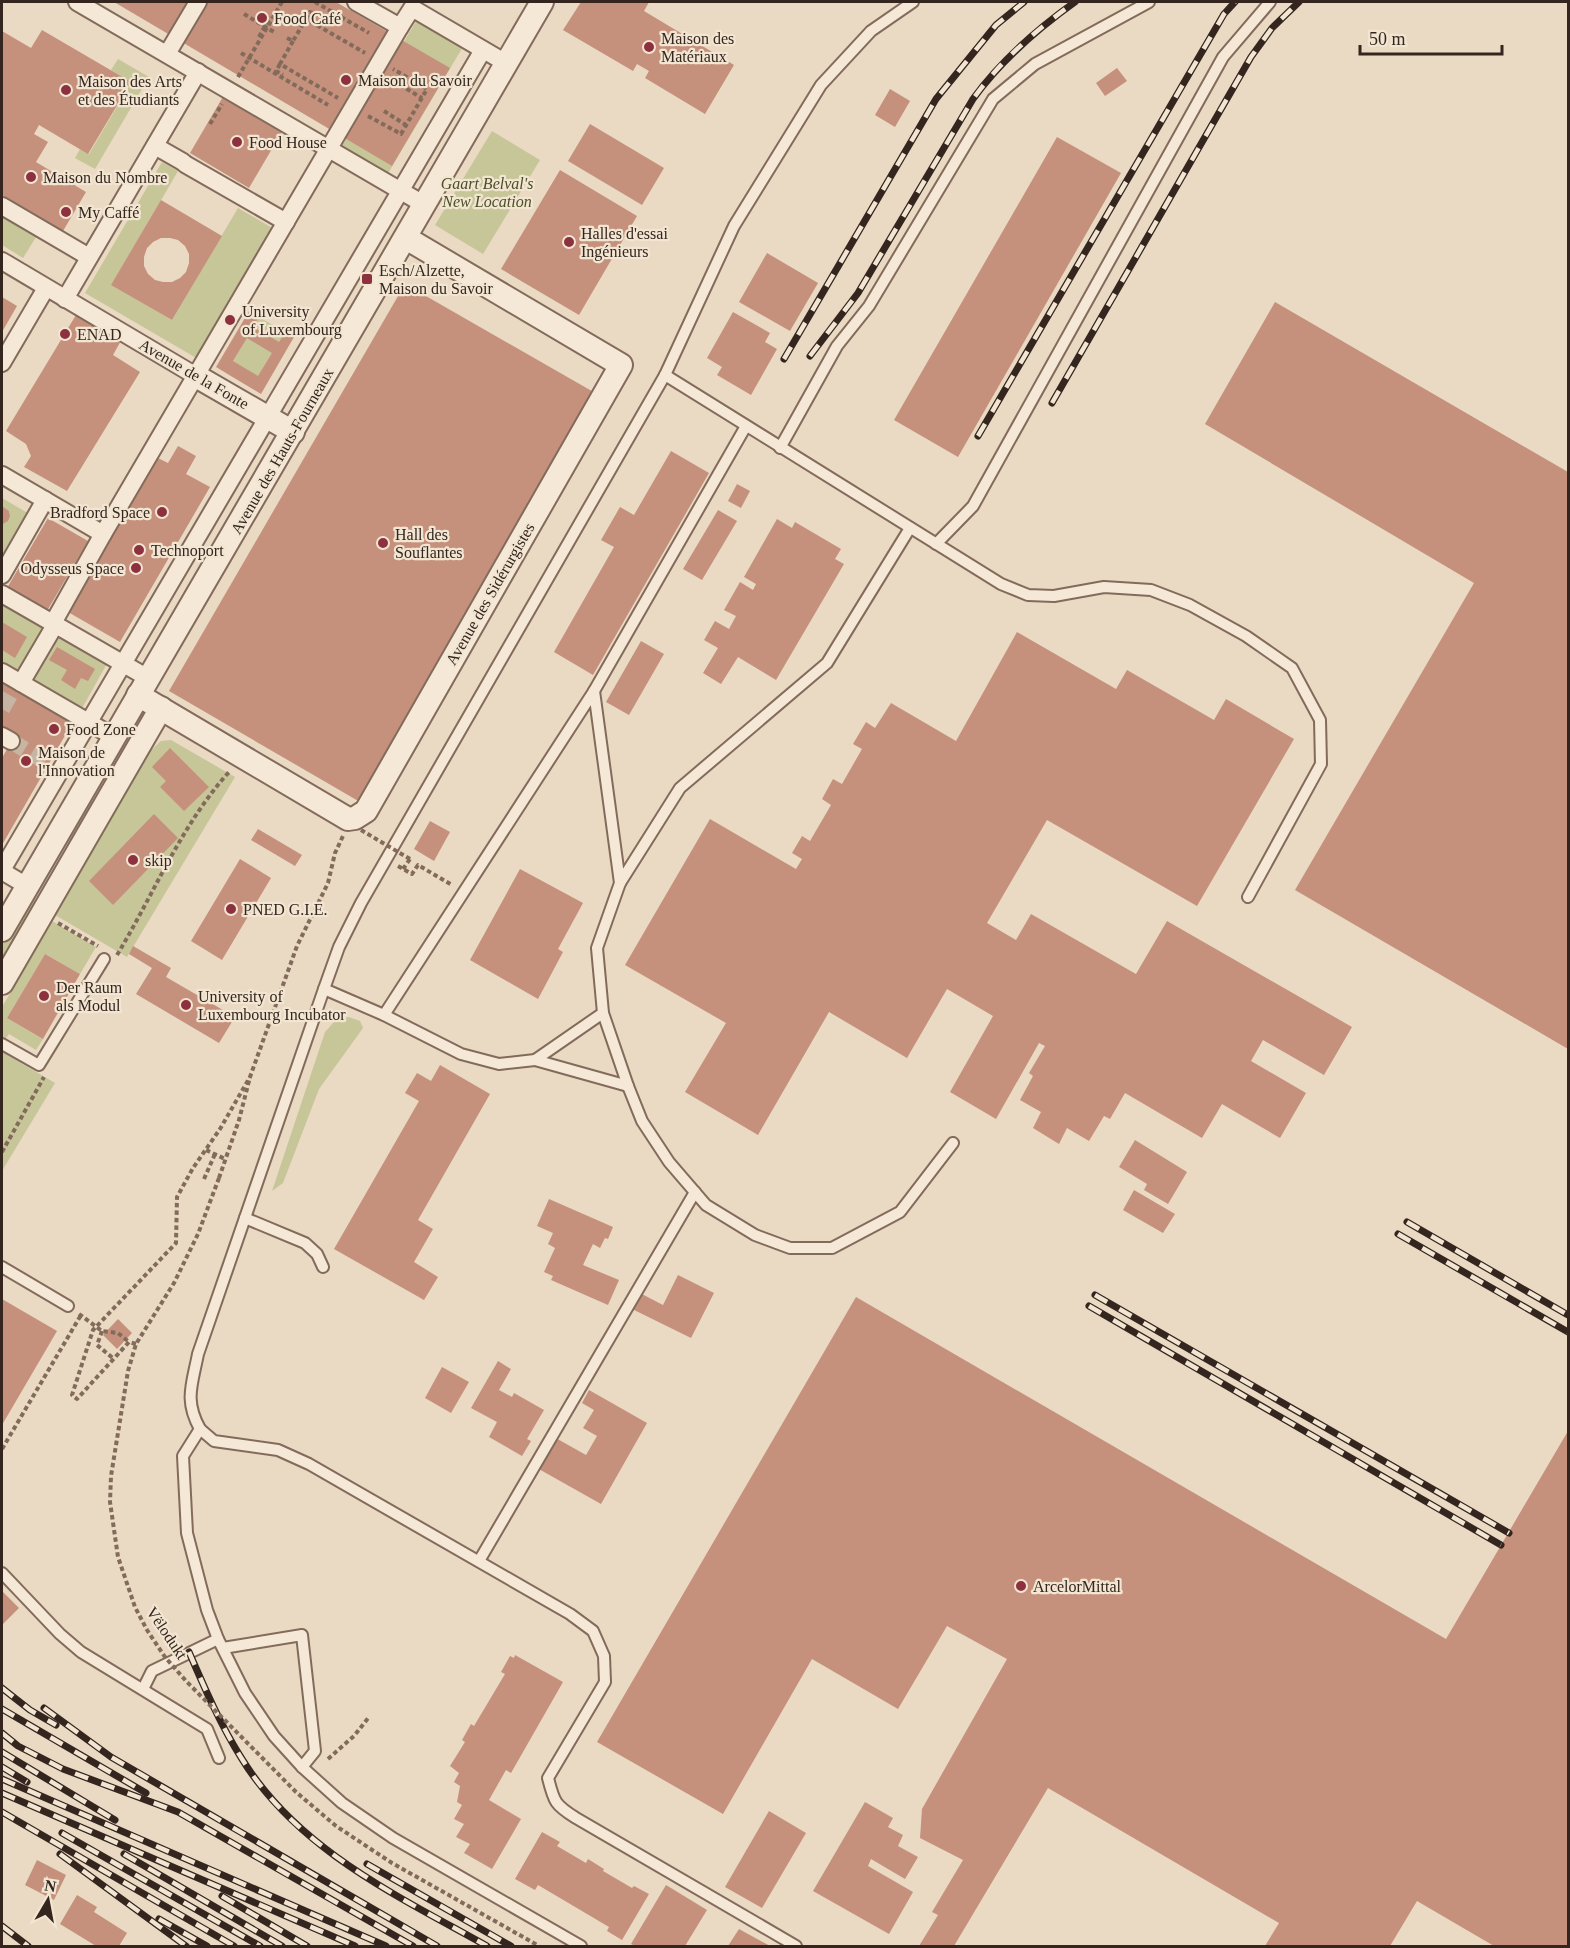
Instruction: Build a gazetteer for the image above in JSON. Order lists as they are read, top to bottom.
{
  "streets": {
    "street": ["Avenue de la Fonte", "Avenue des Hauts-Fourneaux", "Avenue des Sidérurgistes"],
    "path": ["Vëlodukt"]
  },
  "crossings": [
    ["Avenue de la Fonte", "Avenue des Hauts-Fourneaux"],
    ["Avenue des Hauts-Fourneaux", "Avenue des Sidérurgistes"]
  ],
  "parks": ["Gaart Belval's New Location"],
  "places": {
    "other": [
      "Food Café",
      "Maison des Matériaux",
      "Maison du Savoir",
      "Maison des Arts et des Étudiants",
      "Food House",
      "Maison du Nombre",
      "My Caffé",
      "Halles d'essai Ingénieurs",
      "University of Luxembourg",
      "ENAD",
      "Bradford Space",
      "Hall des Souflantes",
      "Technoport",
      "Odysseus Space",
      "Food Zone",
      "Maison de l'Innovation",
      "skip",
      "PNED G.I.E.",
      "Der Raum als Modul",
      "University of Luxembourg Incubator",
      "ArcelorMittal"
    ],
    "transit": ["Esch/Alzette, Maison du Savoir"]
  },
  "scale_bar": "50 m",
  "north": "top"
}
